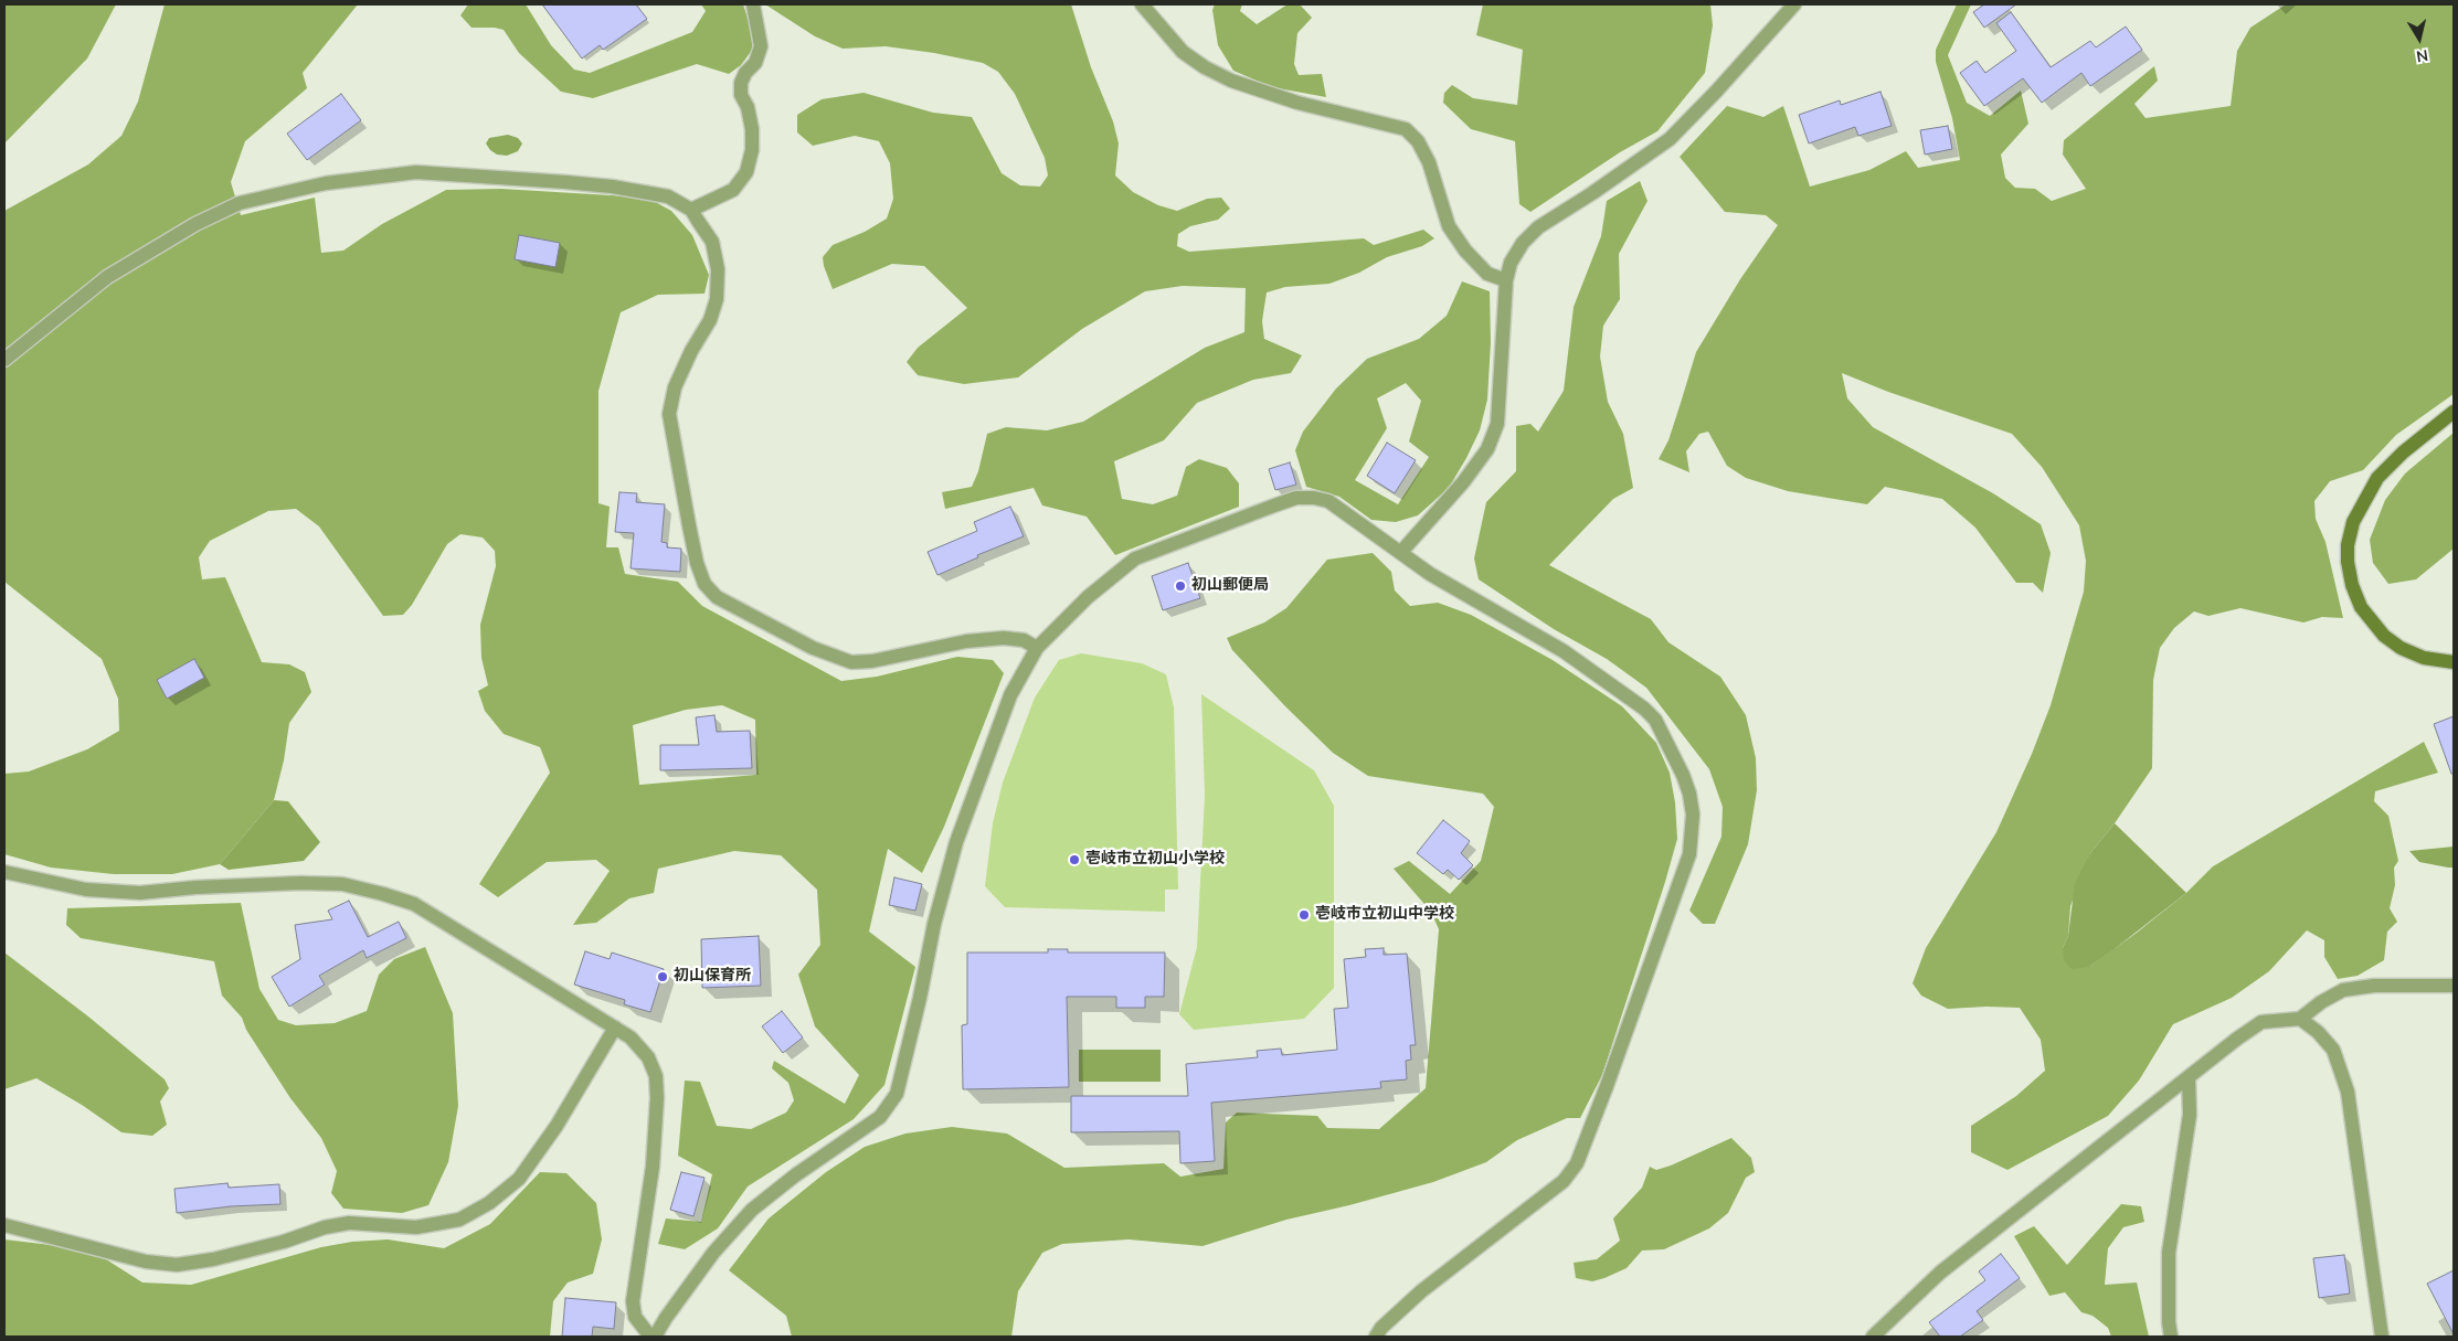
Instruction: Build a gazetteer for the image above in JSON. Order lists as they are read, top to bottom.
{
  "places": [
    "初山郵便局",
    "壱岐市立初山小学校",
    "壱岐市立初山中学校",
    "初山保育所"
  ],
  "north": "bottom"
}
